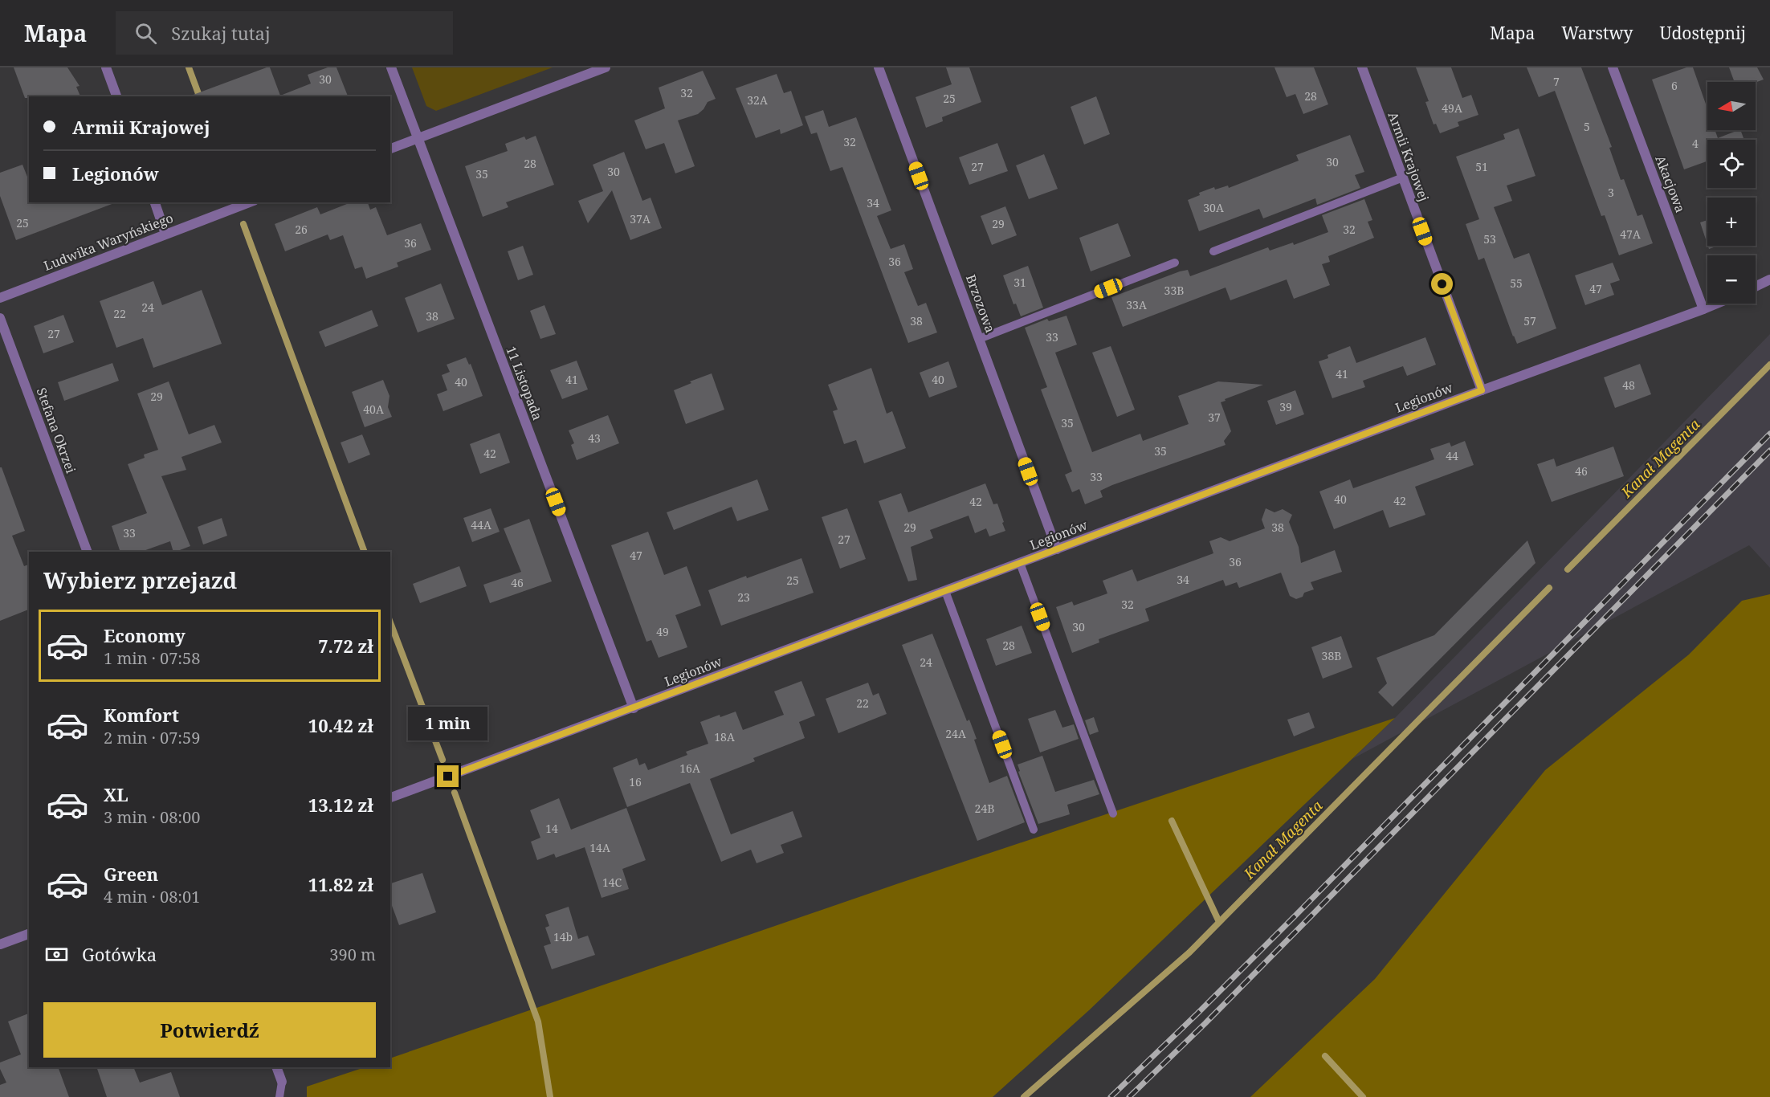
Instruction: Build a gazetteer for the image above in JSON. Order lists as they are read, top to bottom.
{
  "streets": {
    "street": [
      "Armii Krajowej",
      "Akacjowa",
      "Ludwika Waryńskiego",
      "Brzozowa",
      "11 Listopada",
      "Legionów",
      "Stefana Okrzei"
    ]
  },
  "crossings": [
    ["Armii Krajowej", "Legionów"],
    ["Akacjowa", "Legionów"],
    ["Brzozowa", "Legionów"],
    ["11 Listopada", "Legionów"]
  ],
  "water": ["Kanał Magenta"],
  "house_numbers": [
    "30",
    "7",
    "6",
    "32",
    "28",
    "25",
    "32A",
    "49A",
    "5",
    "32",
    "4",
    "30",
    "28",
    "27",
    "51",
    "30",
    "35",
    "3",
    "34",
    "30A",
    "37A",
    "25",
    "29",
    "26",
    "32",
    "47A",
    "53",
    "36",
    "36",
    "31",
    "55",
    "47",
    "33B",
    "33A",
    "24",
    "22",
    "38",
    "38",
    "57",
    "27",
    "33",
    "41",
    "41",
    "40",
    "40",
    "48",
    "29",
    "39",
    "40A",
    "37",
    "35",
    "43",
    "35",
    "42",
    "44",
    "46",
    "33",
    "40",
    "42",
    "42",
    "44A",
    "29",
    "38",
    "33",
    "27",
    "47",
    "36",
    "34",
    "25",
    "46",
    "23",
    "32",
    "30",
    "49",
    "28",
    "38B",
    "24",
    "22",
    "24A",
    "18A",
    "16A",
    "16",
    "24B",
    "14",
    "14A",
    "14C",
    "14b"
  ],
  "north": "left",
  "page": {
    "header": "Mapa",
    "search": "Szukaj tutaj",
    "nav": ["Mapa", "Warstwy", "Udostępnij"],
    "map_buttons": ["+", "−"],
    "banner": ["Armii Krajowej", "Legionów"],
    "heading": "Wybierz przejazd",
    "list": [
      {
        "name": "Economy",
        "note": "1 min · 07:58",
        "value": "7.72 zł"
      },
      {
        "name": "Komfort",
        "note": "2 min · 07:59",
        "value": "10.42 zł"
      },
      {
        "name": "XL",
        "note": "3 min · 08:00",
        "value": "13.12 zł"
      },
      {
        "name": "Green",
        "note": "4 min · 08:01",
        "value": "11.82 zł"
      }
    ],
    "bubble": "1 min",
    "pay": ["Gotówka", "390 m"],
    "buttons": "Potwierdź"
  }
}
